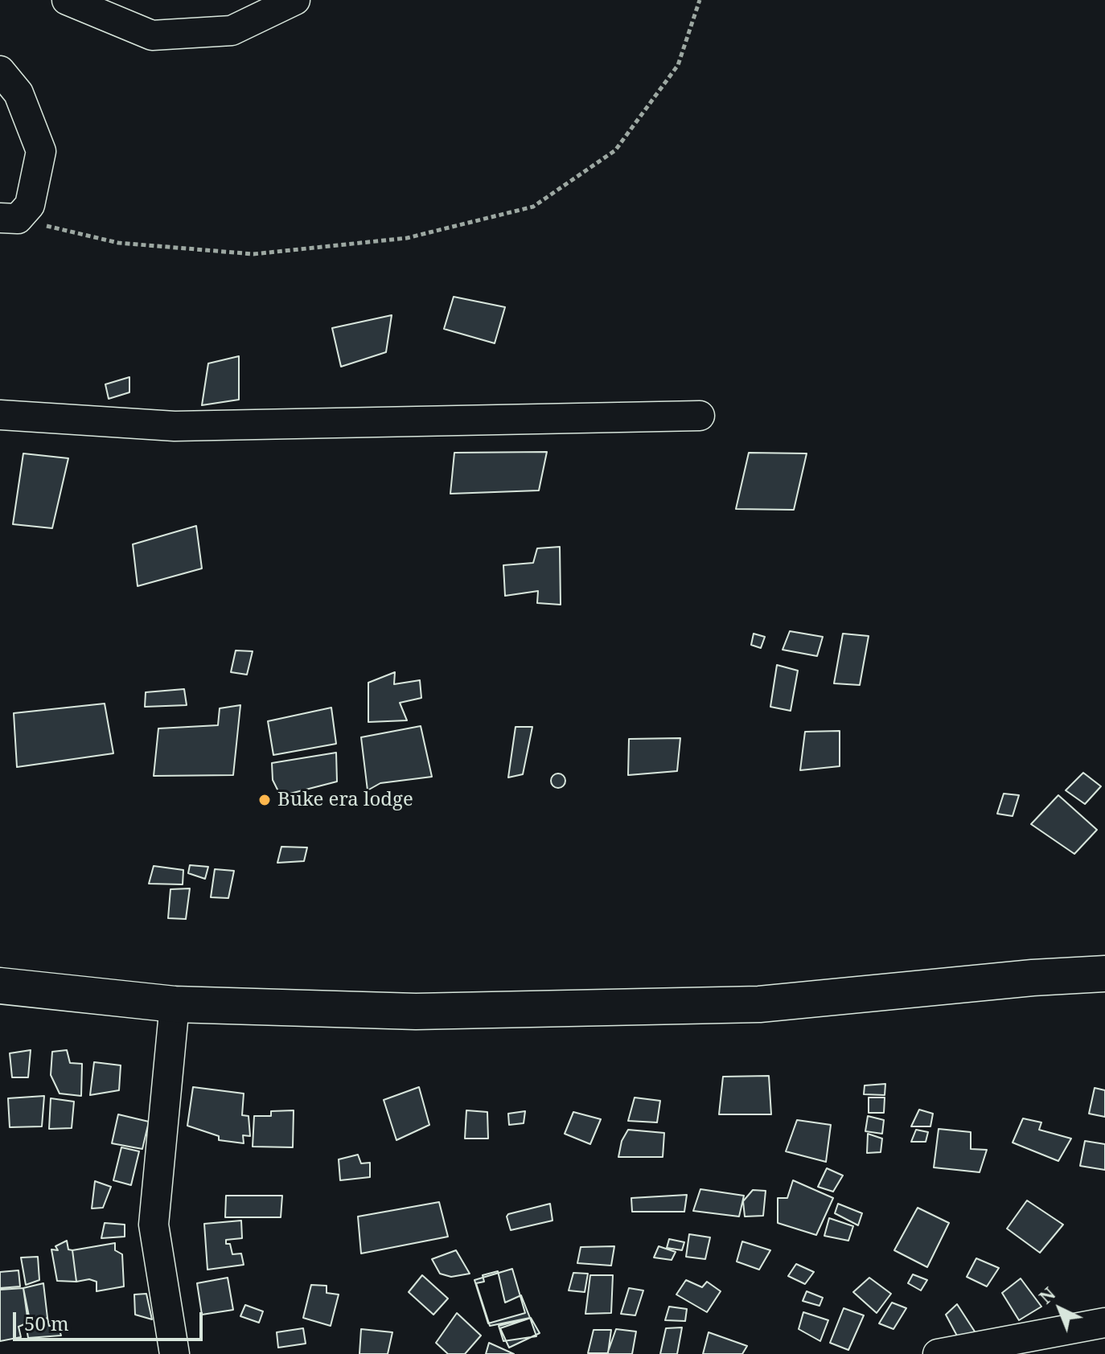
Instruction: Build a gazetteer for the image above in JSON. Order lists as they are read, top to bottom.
{
  "places": ["Buke era lodge"],
  "scale_bar": "50 m",
  "north": "top left"
}
